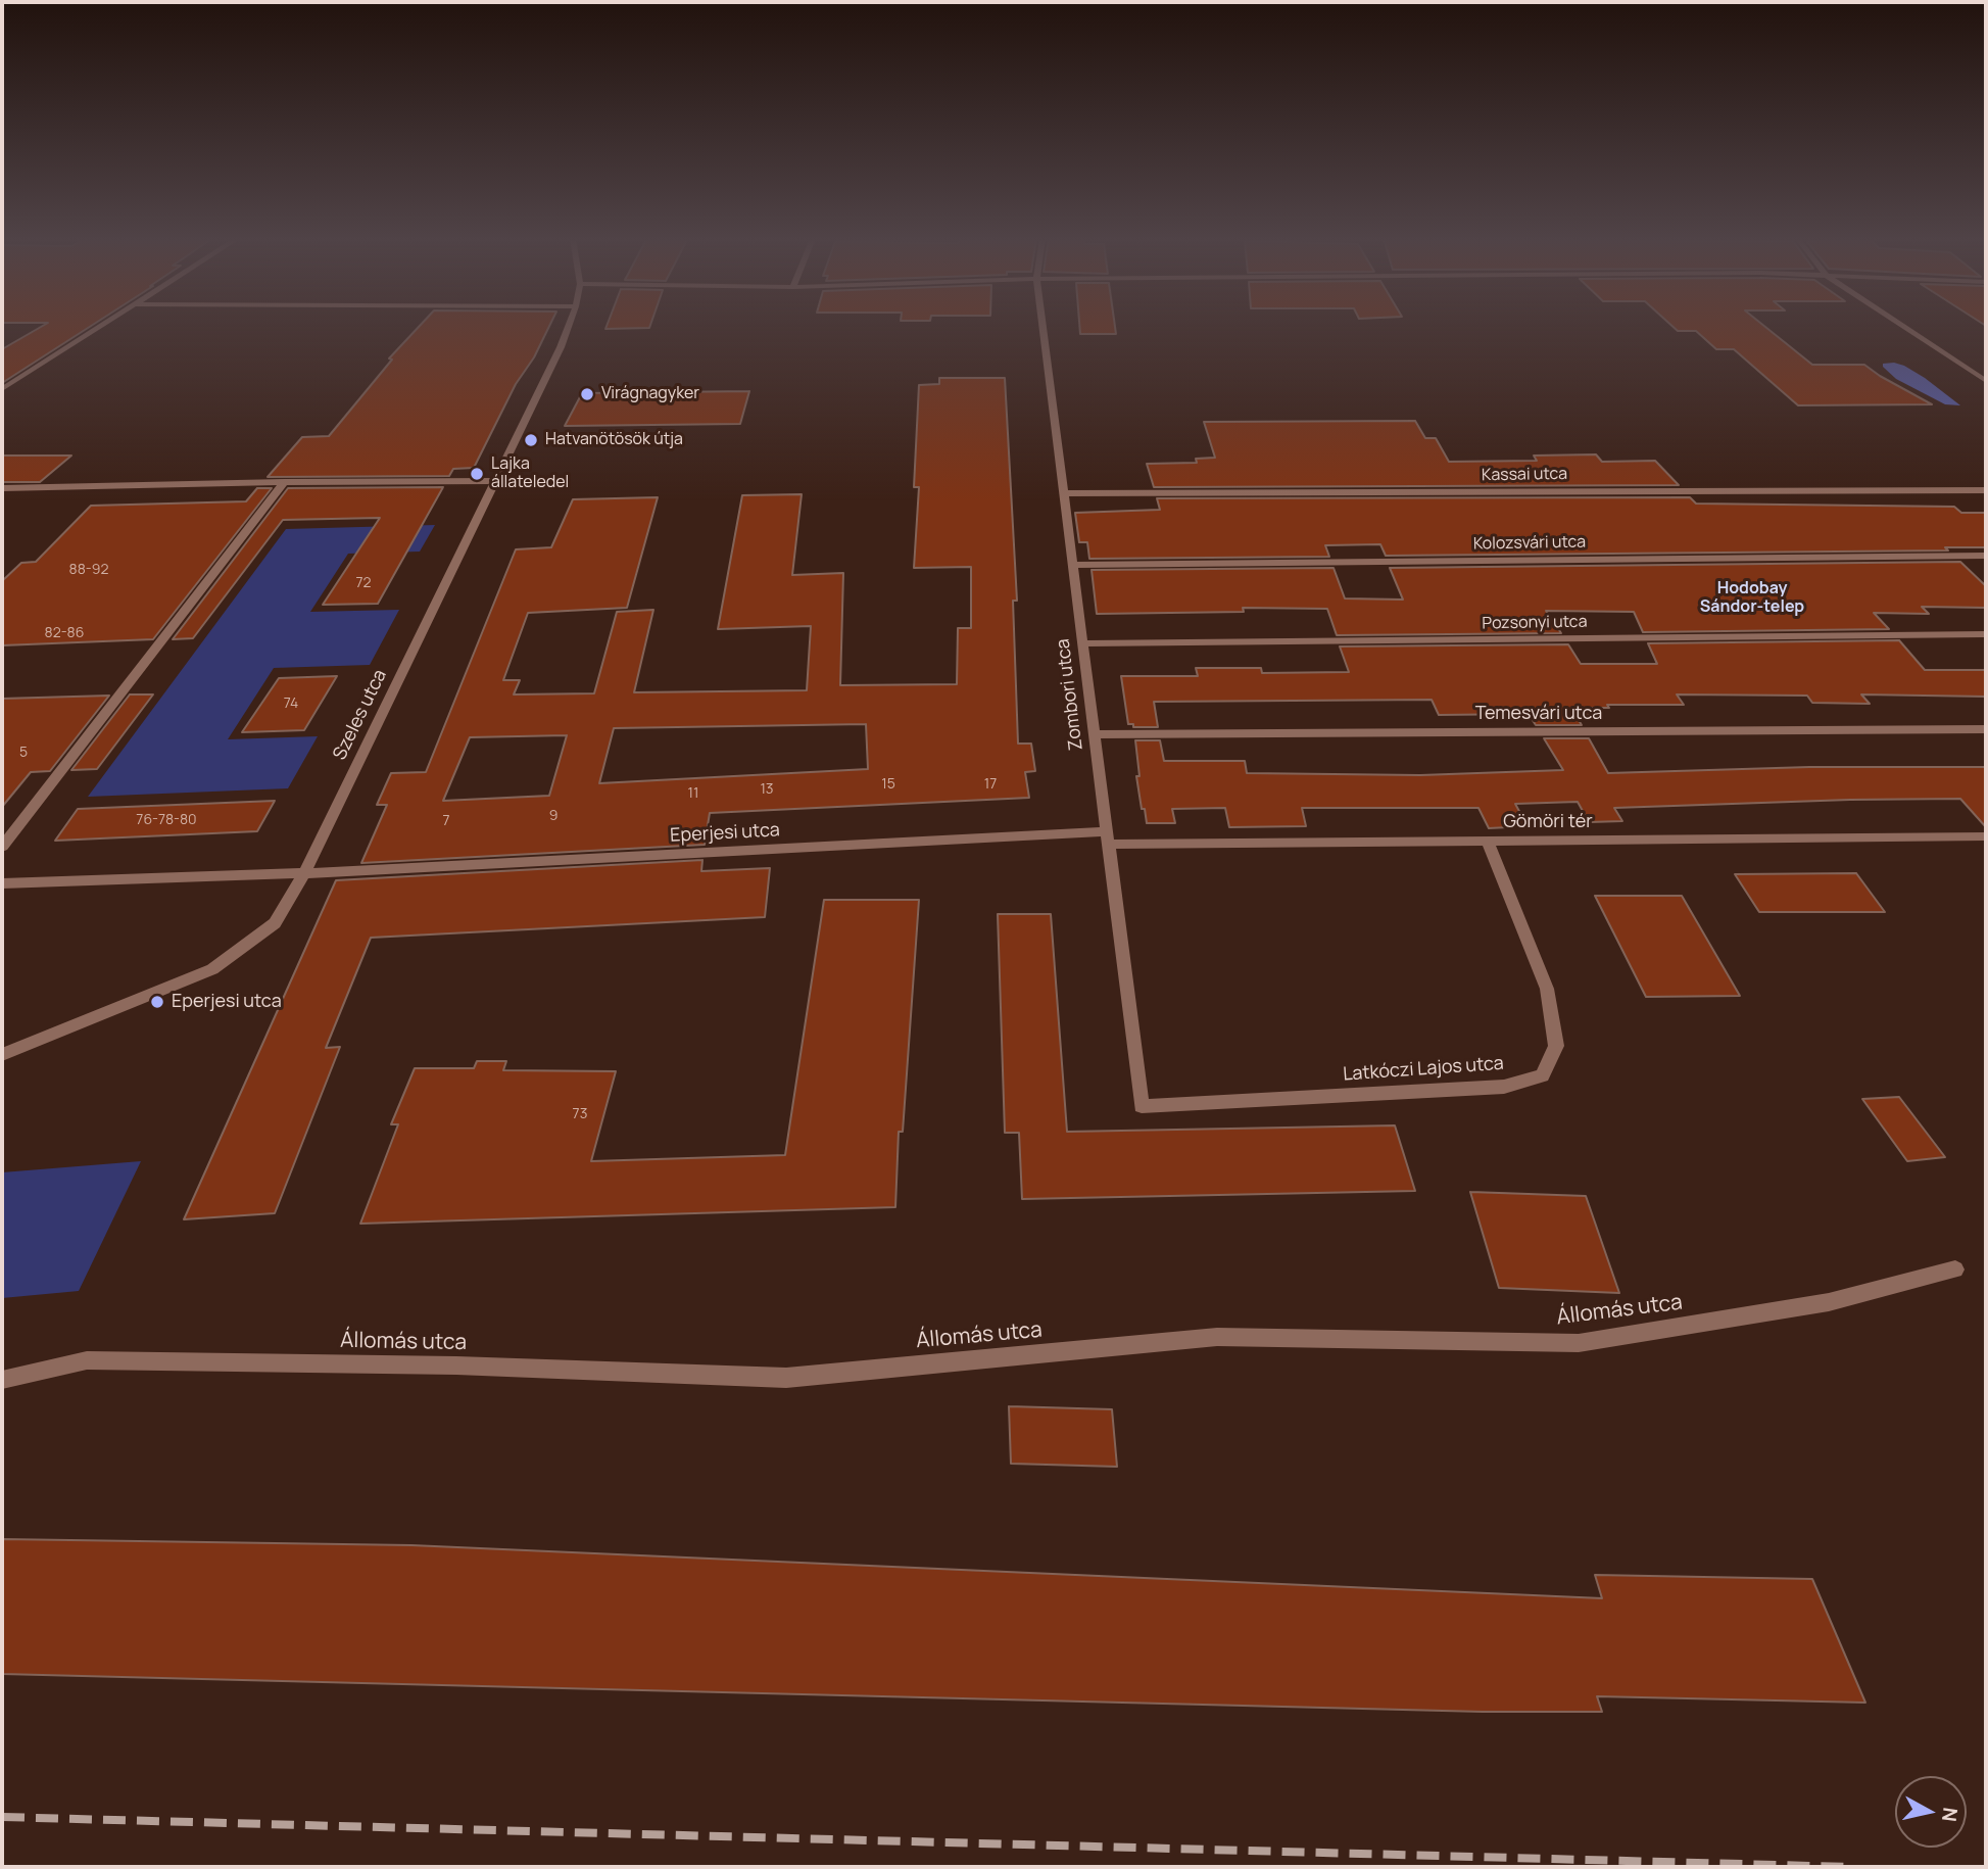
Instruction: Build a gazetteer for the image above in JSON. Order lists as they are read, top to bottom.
{
  "streets": {
    "street": [
      "Kassai utca",
      "Kolozsvári utca",
      "Pozsonyi utca",
      "Zombori utca",
      "Temesvári utca",
      "Szeles utca",
      "Gömöri tér",
      "Eperjesi utca",
      "Latkóczi Lajos utca",
      "Állomás utca"
    ]
  },
  "crossings": [
    ["Kassai utca", "Zombori utca"],
    ["Kolozsvári utca", "Zombori utca"],
    ["Pozsonyi utca", "Zombori utca"],
    ["Zombori utca", "Temesvári utca"],
    ["Zombori utca", "Gömöri tér"],
    ["Zombori utca", "Eperjesi utca"],
    ["Zombori utca", "Latkóczi Lajos utca"],
    ["Szeles utca", "Eperjesi utca"],
    ["Gömöri tér", "Eperjesi utca"],
    ["Gömöri tér", "Latkóczi Lajos utca"]
  ],
  "districts": ["Hodobay Sándor-telep"],
  "places": [
    "Virágnagyker",
    "Hatvanötösök útja",
    "Lajka állateledel",
    "Eperjesi utca"
  ],
  "house_numbers": [
    "88-92",
    "72",
    "82-86",
    "74",
    "5",
    "15",
    "17",
    "13",
    "11",
    "9",
    "76-78-80",
    "7",
    "73"
  ],
  "north": "right"
}
